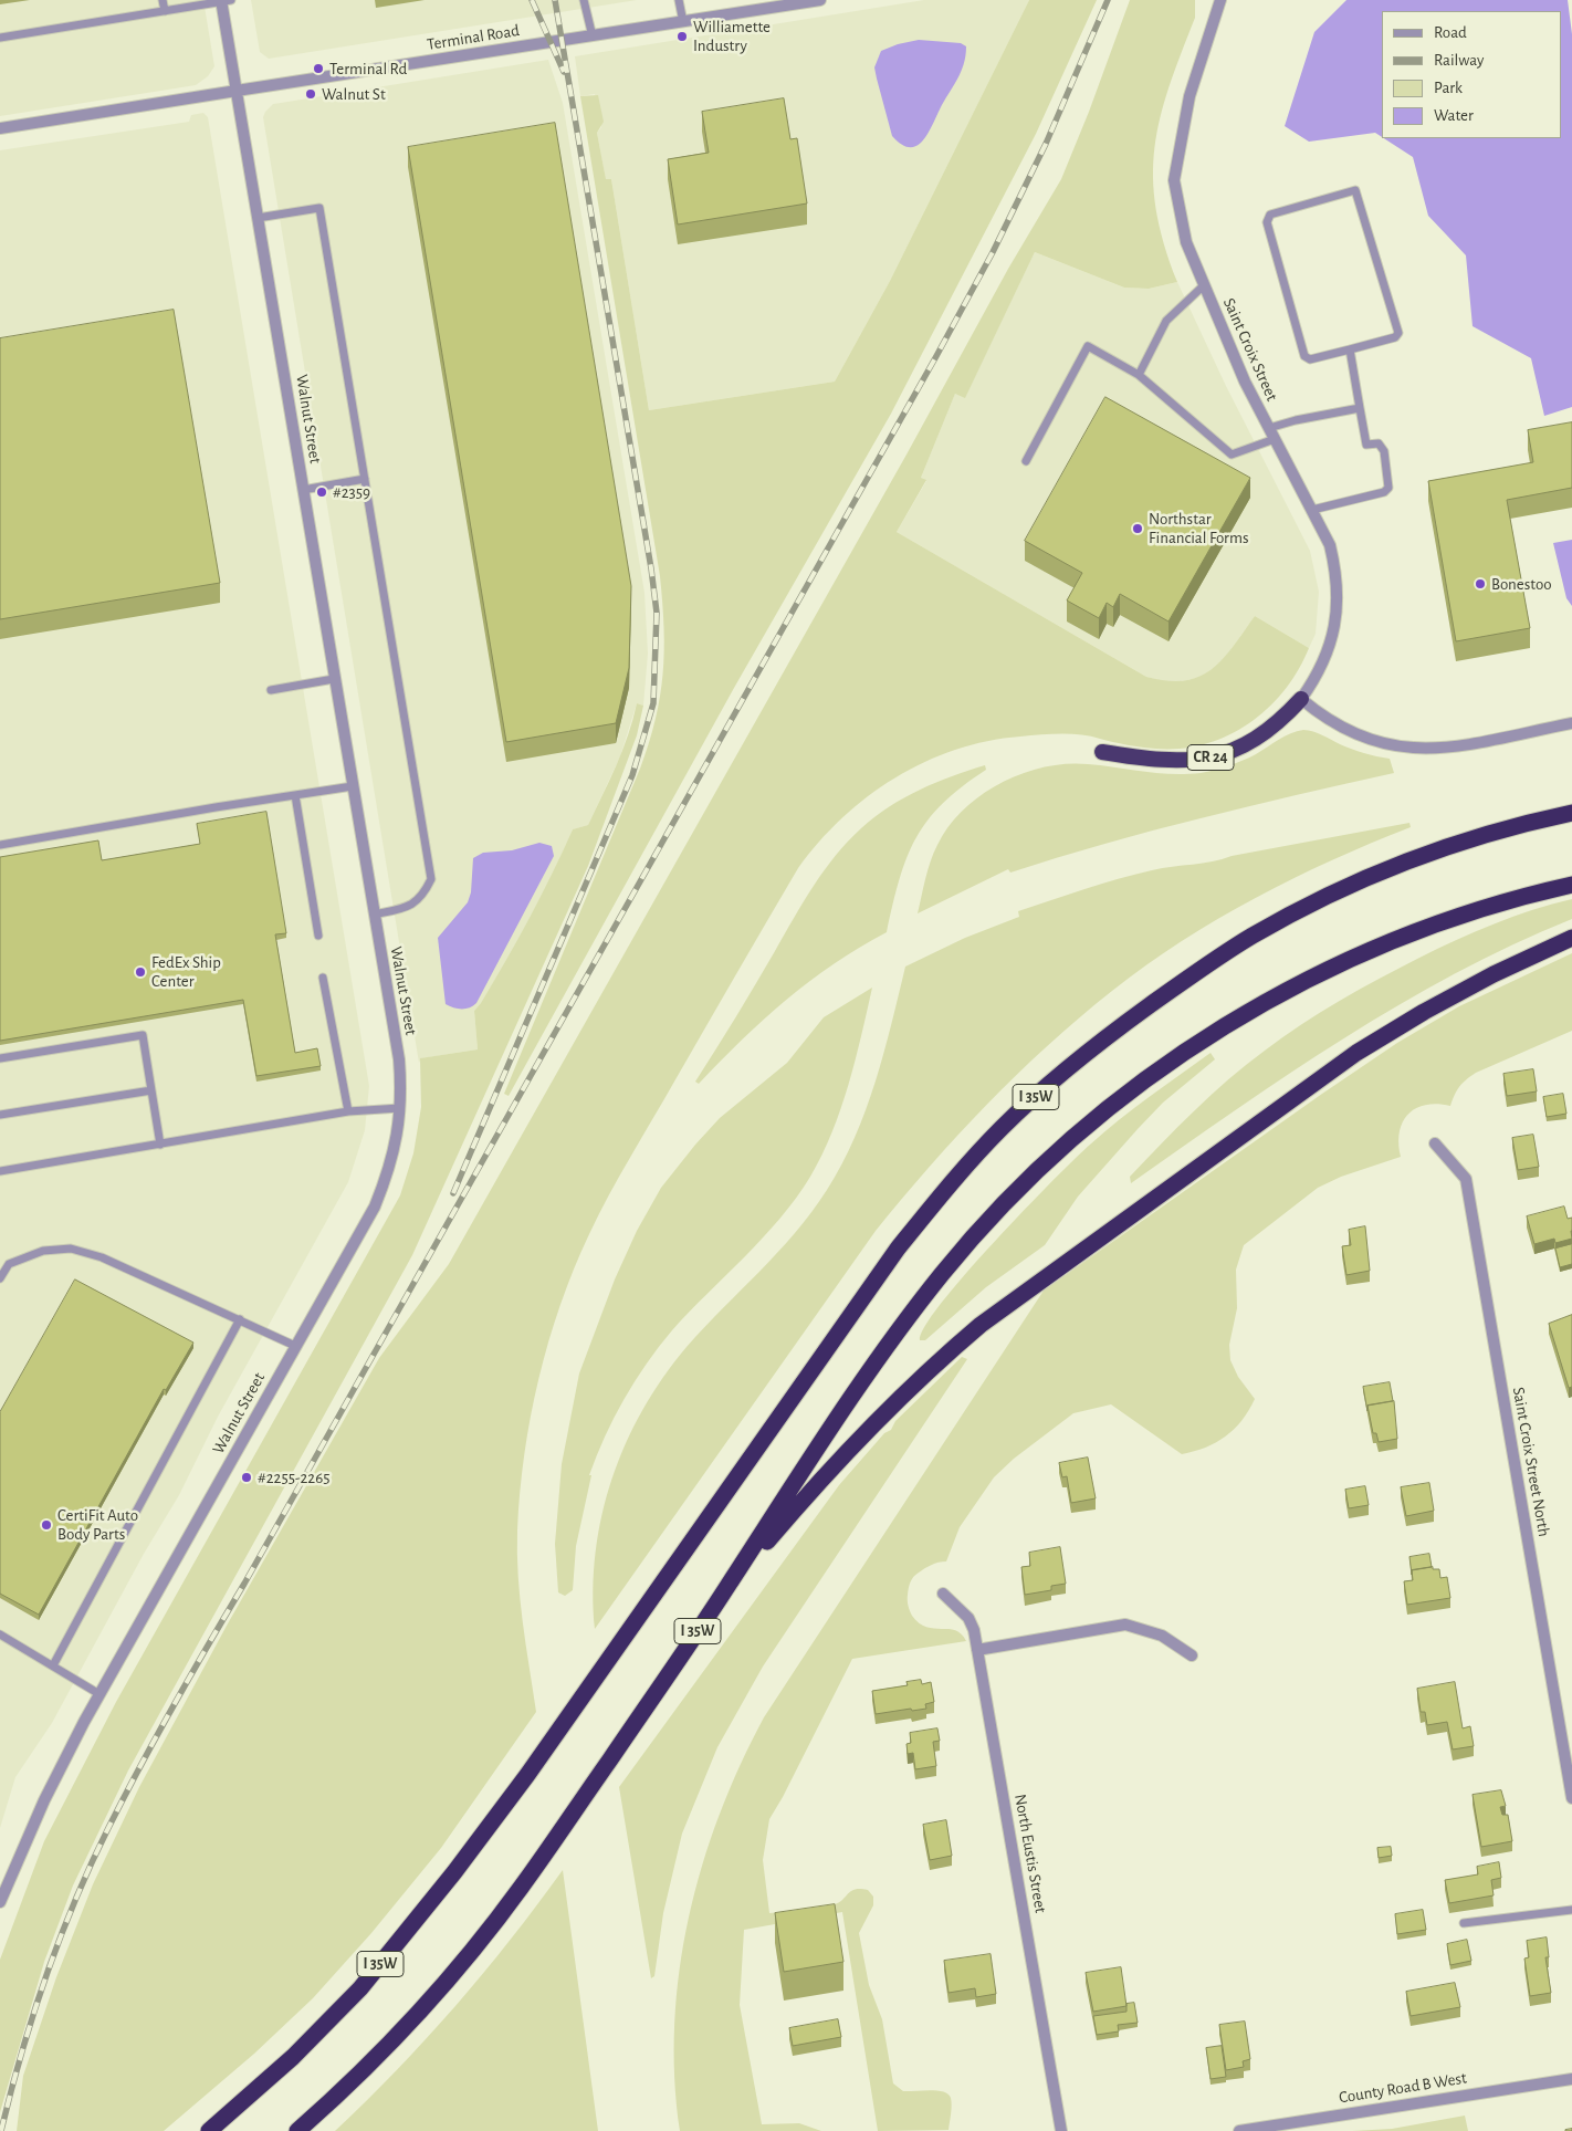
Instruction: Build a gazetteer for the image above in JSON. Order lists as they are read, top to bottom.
{
  "streets": {
    "highway": ["CR 24", "I 35W"],
    "street": [
      "Terminal Road",
      "Saint Croix Street",
      "Walnut Street",
      "Saint Croix Street North",
      "North Eustis Street",
      "County Road B West"
    ]
  },
  "crossings": [
    ["Terminal Road", "Walnut Street"],
    ["Saint Croix Street", "CR 24"]
  ],
  "places": [
    "Williamette Industry",
    "Terminal Rd",
    "Walnut St",
    "#2359",
    "Northstar Financial Forms",
    "Bonestoo",
    "FedEx Ship Center",
    "#2255-2265",
    "CertiFit Auto Body Parts"
  ],
  "legend": [
    "Road",
    "Railway",
    "Park",
    "Water"
  ]
}
